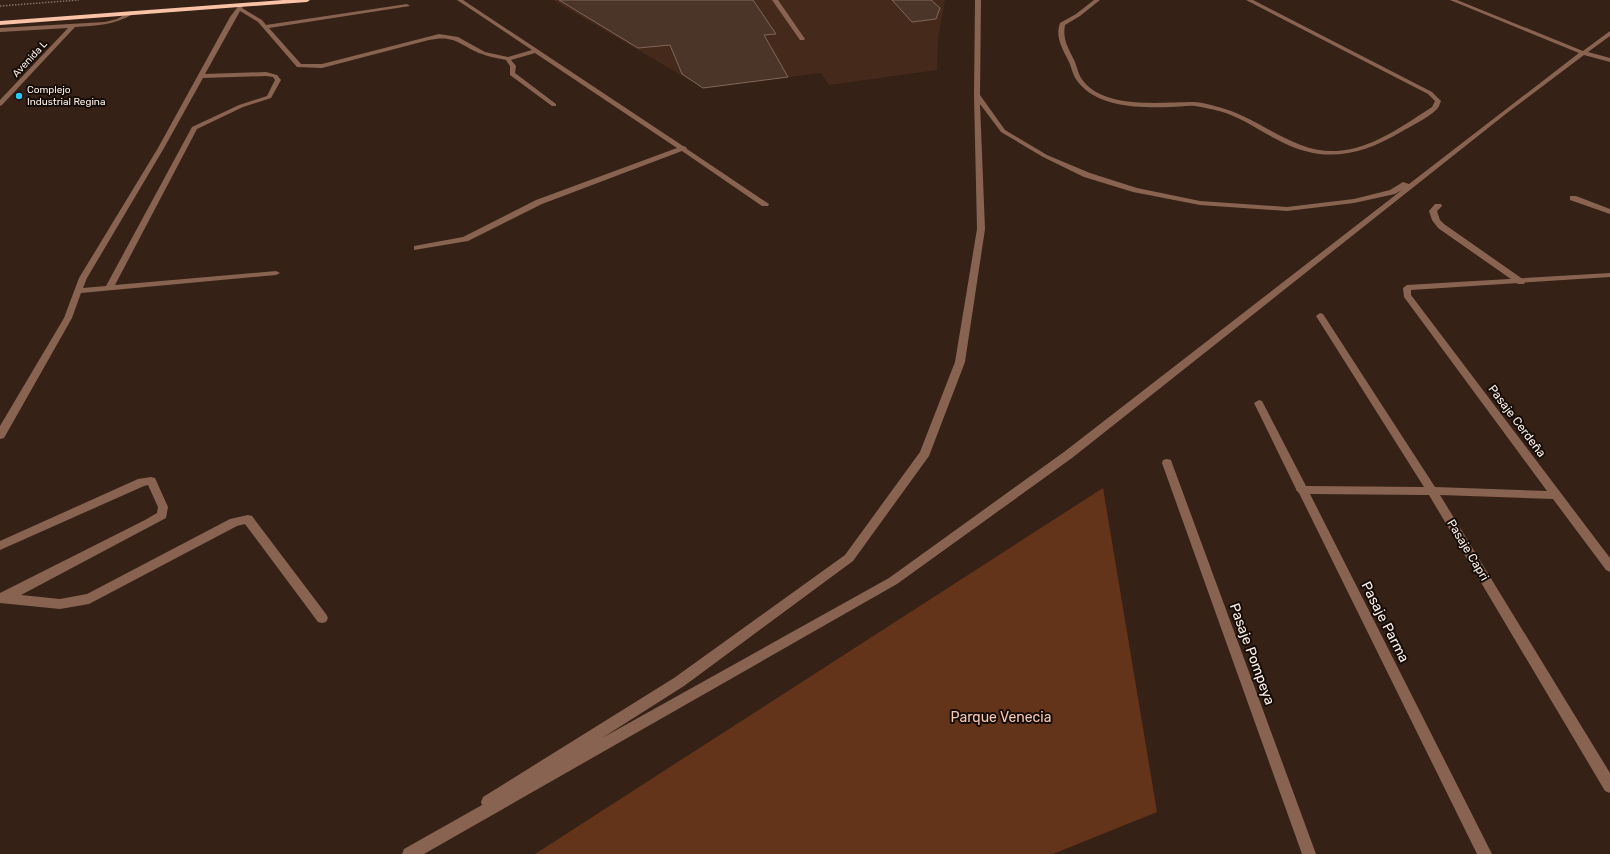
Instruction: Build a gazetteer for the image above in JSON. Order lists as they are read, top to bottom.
{
  "streets": {
    "street": [
      "Avenida L",
      "Pasaje Cerdeña",
      "Pasaje Capri",
      "Pasaje Parma",
      "Pasaje Pompeya"
    ]
  },
  "parks": ["Parque Venecia"],
  "places": ["Complejo Industrial Regina"]
}
